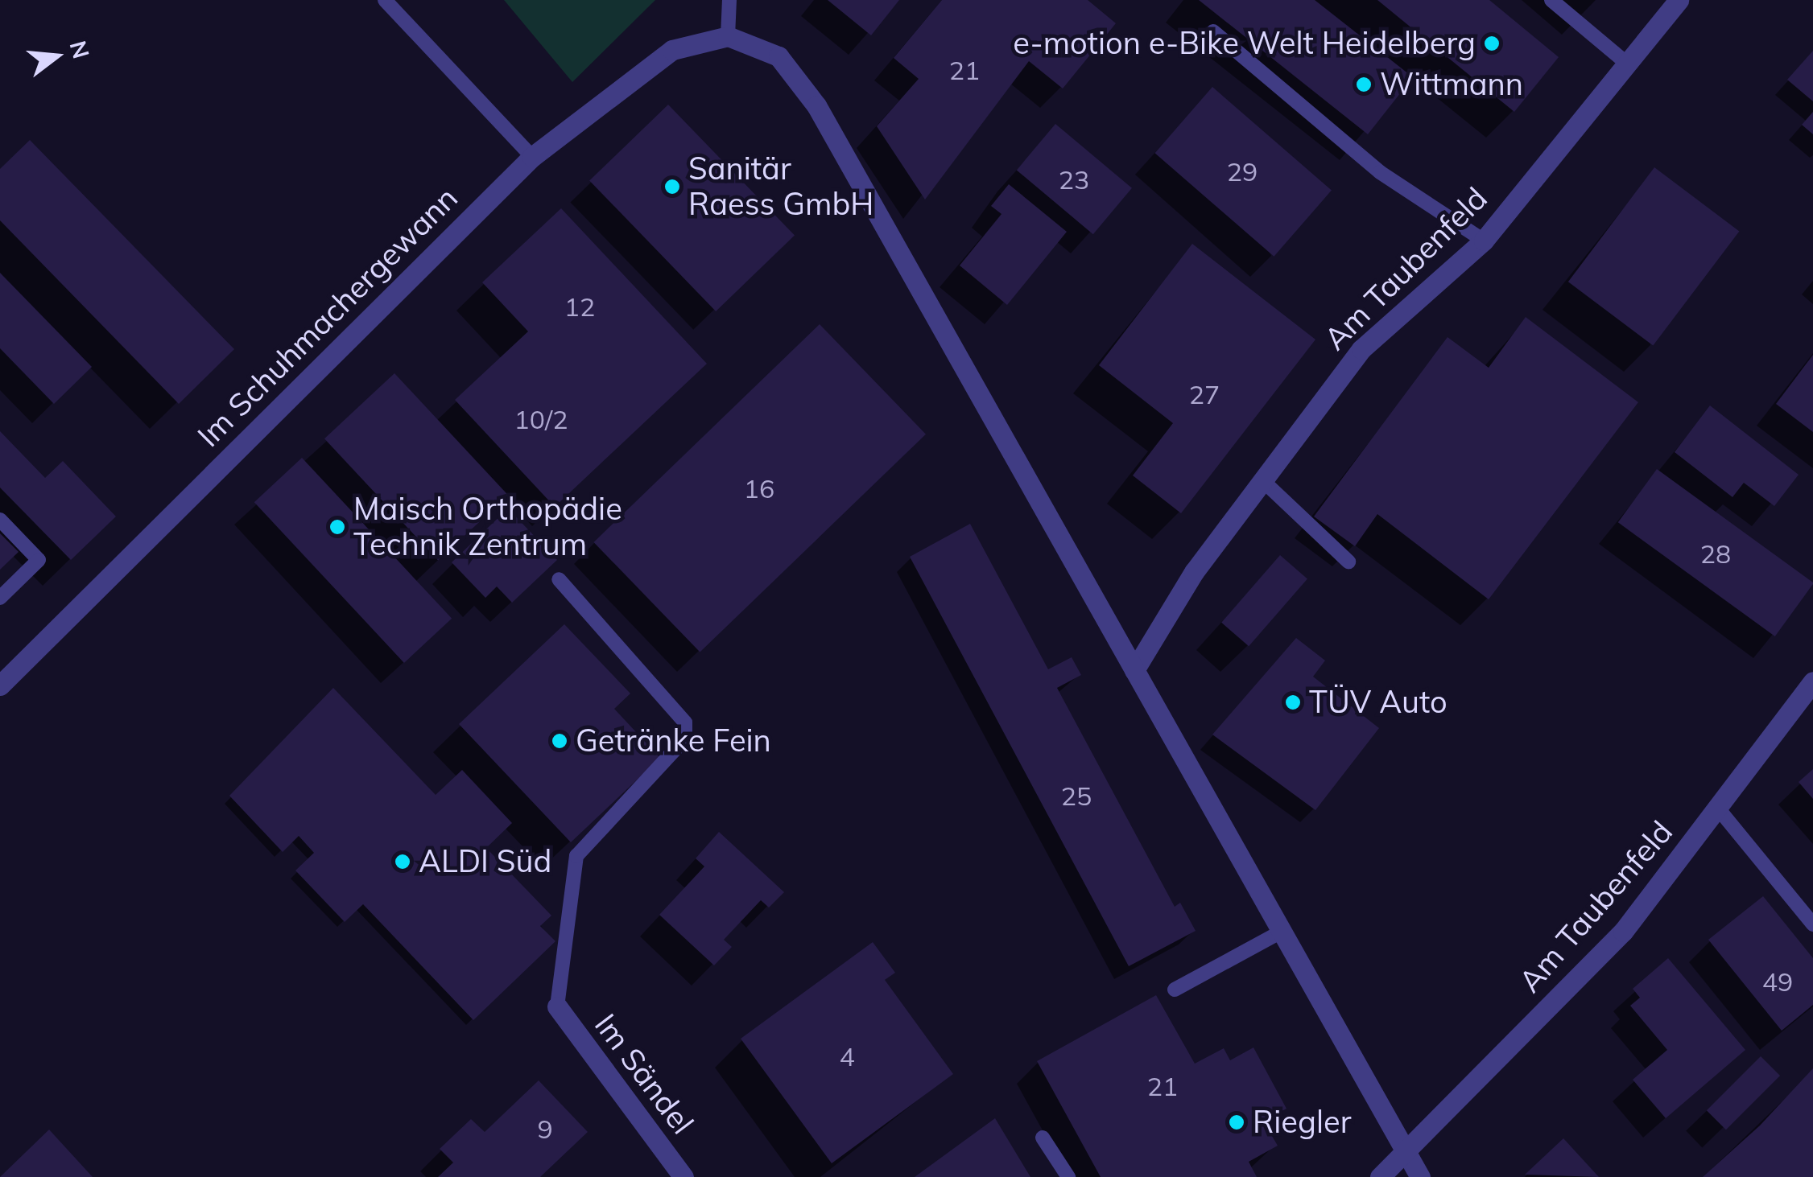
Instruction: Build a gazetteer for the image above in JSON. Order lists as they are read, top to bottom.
{
  "streets": {
    "street": ["Am Taubenfeld", "Im Schuhmachergewann", "Im Sändel"]
  },
  "places": [
    "e-motion e-Bike Welt Heidelberg",
    "Wittmann",
    "Sanitär Raess GmbH",
    "Maisch Orthopädie Technik Zentrum",
    "TÜV Auto",
    "Getränke Fein",
    "ALDI Süd",
    "Riegler"
  ],
  "house_numbers": [
    "21",
    "29",
    "23",
    "12",
    "27",
    "10/2",
    "16",
    "28",
    "25",
    "49",
    "4",
    "21",
    "9"
  ],
  "north": "right"
}
